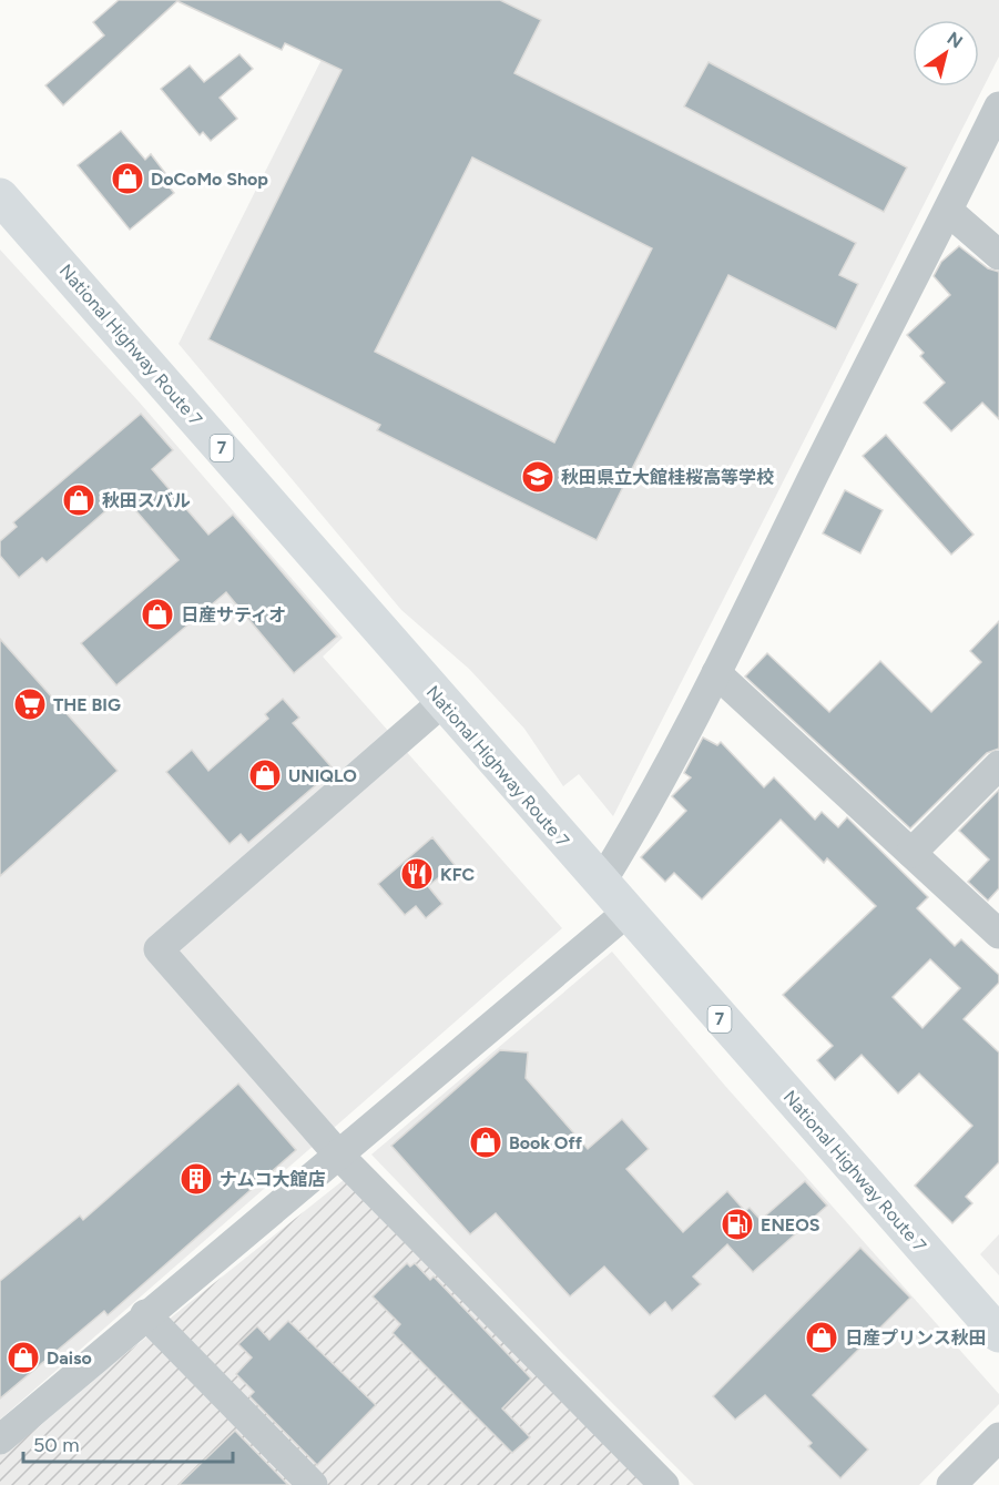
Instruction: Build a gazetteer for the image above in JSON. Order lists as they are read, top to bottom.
{
  "streets": {
    "highway": ["National Highway Route 7", "7"]
  },
  "places": {
    "shop": [
      "DoCoMo Shop",
      "秋田スバル",
      "日産サティオ",
      "UNIQLO",
      "Book Off",
      "日産プリンス秋田",
      "Daiso"
    ],
    "school or university": ["秋田県立大館桂桜高等学校"],
    "supermarket": ["THE BIG"],
    "restaurant": ["KFC"],
    "building": ["ナムコ大館店"],
    "fuel station": ["ENEOS"]
  },
  "scale_bar": "50 m",
  "north": "top right"
}
